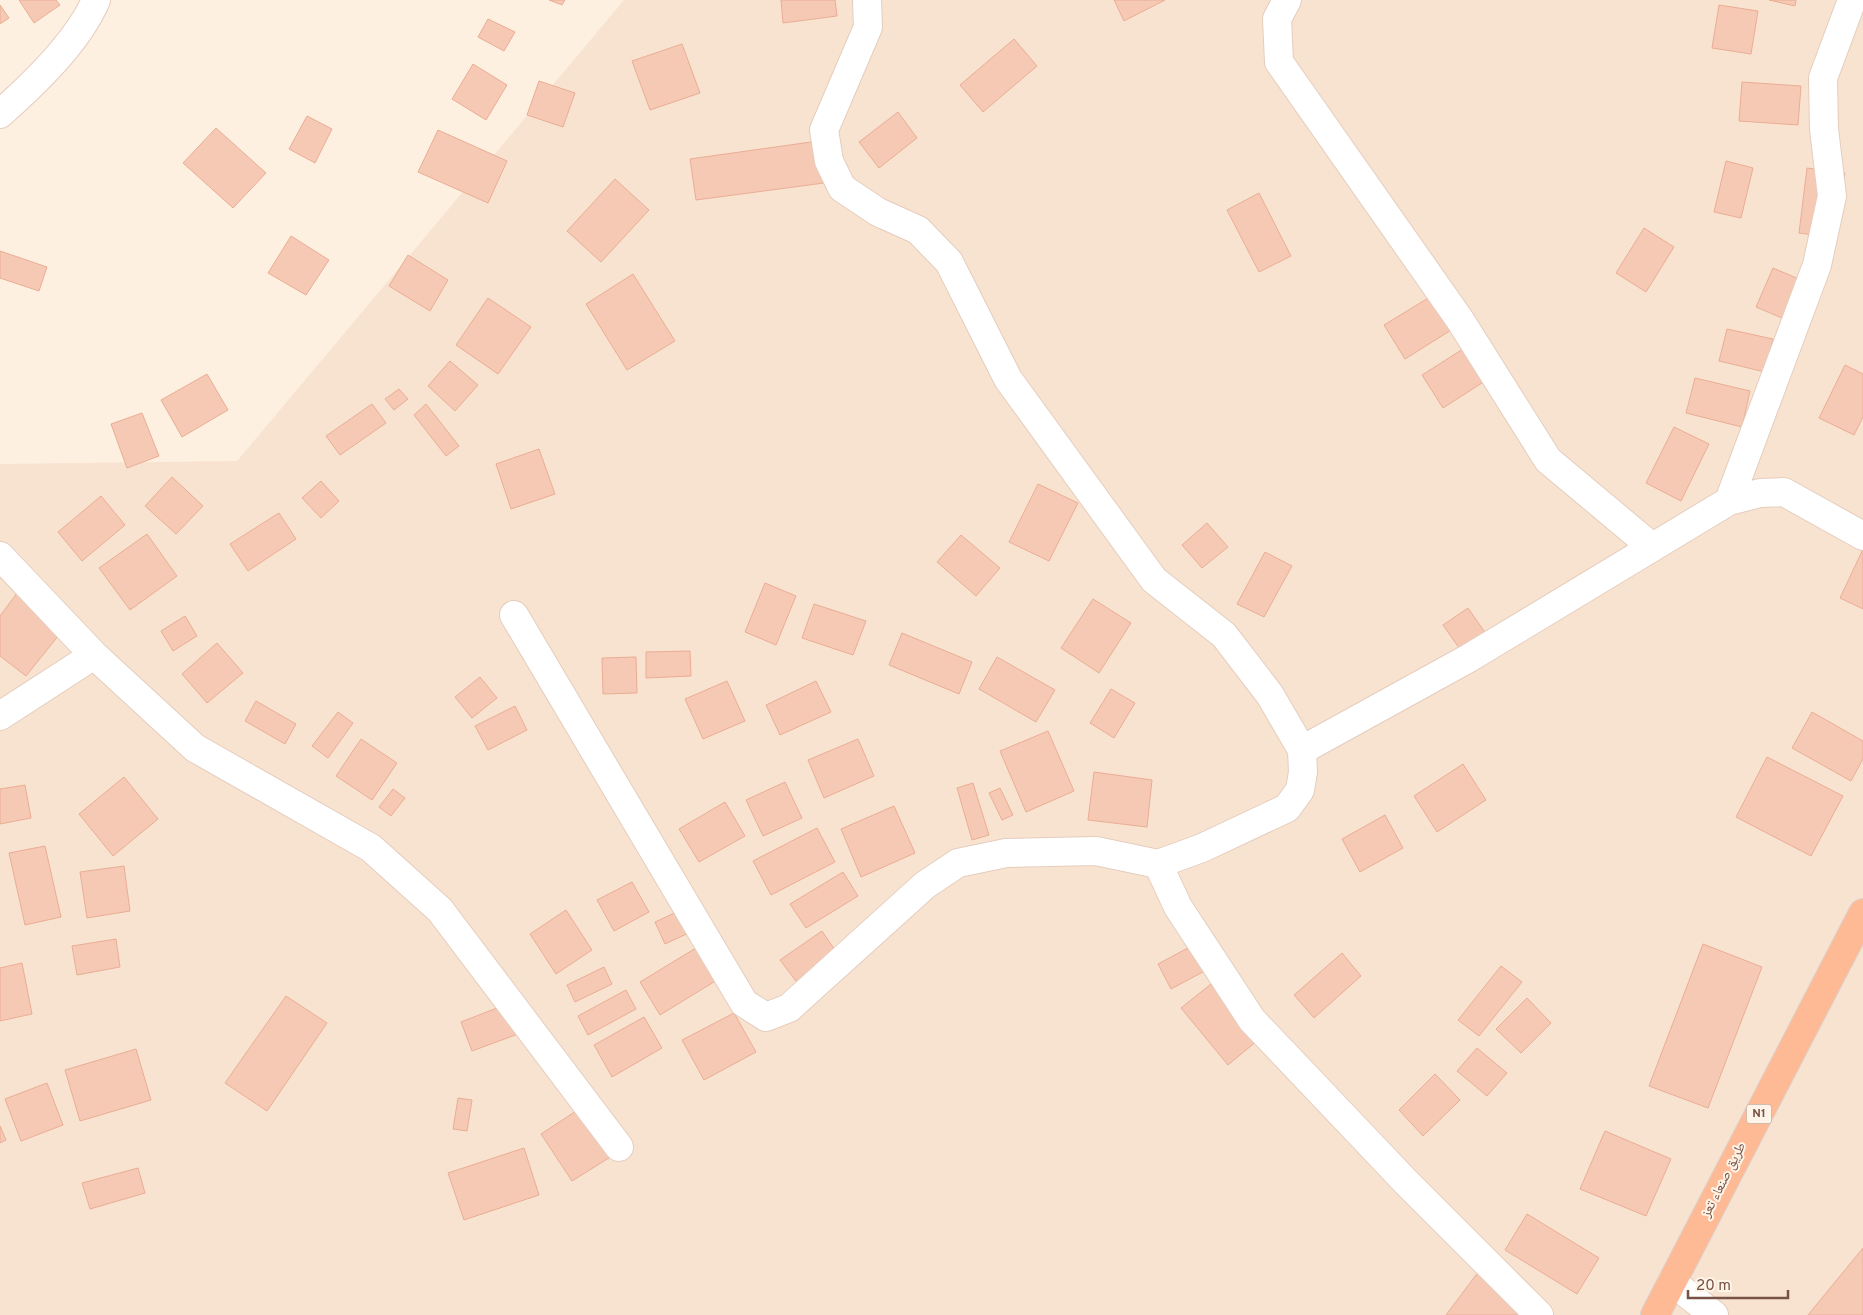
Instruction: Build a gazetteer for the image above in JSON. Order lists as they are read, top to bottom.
{
  "streets": {
    "highway": ["N1", "طريق صنعاء تعز"]
  },
  "scale_bar": "20 m"
}
